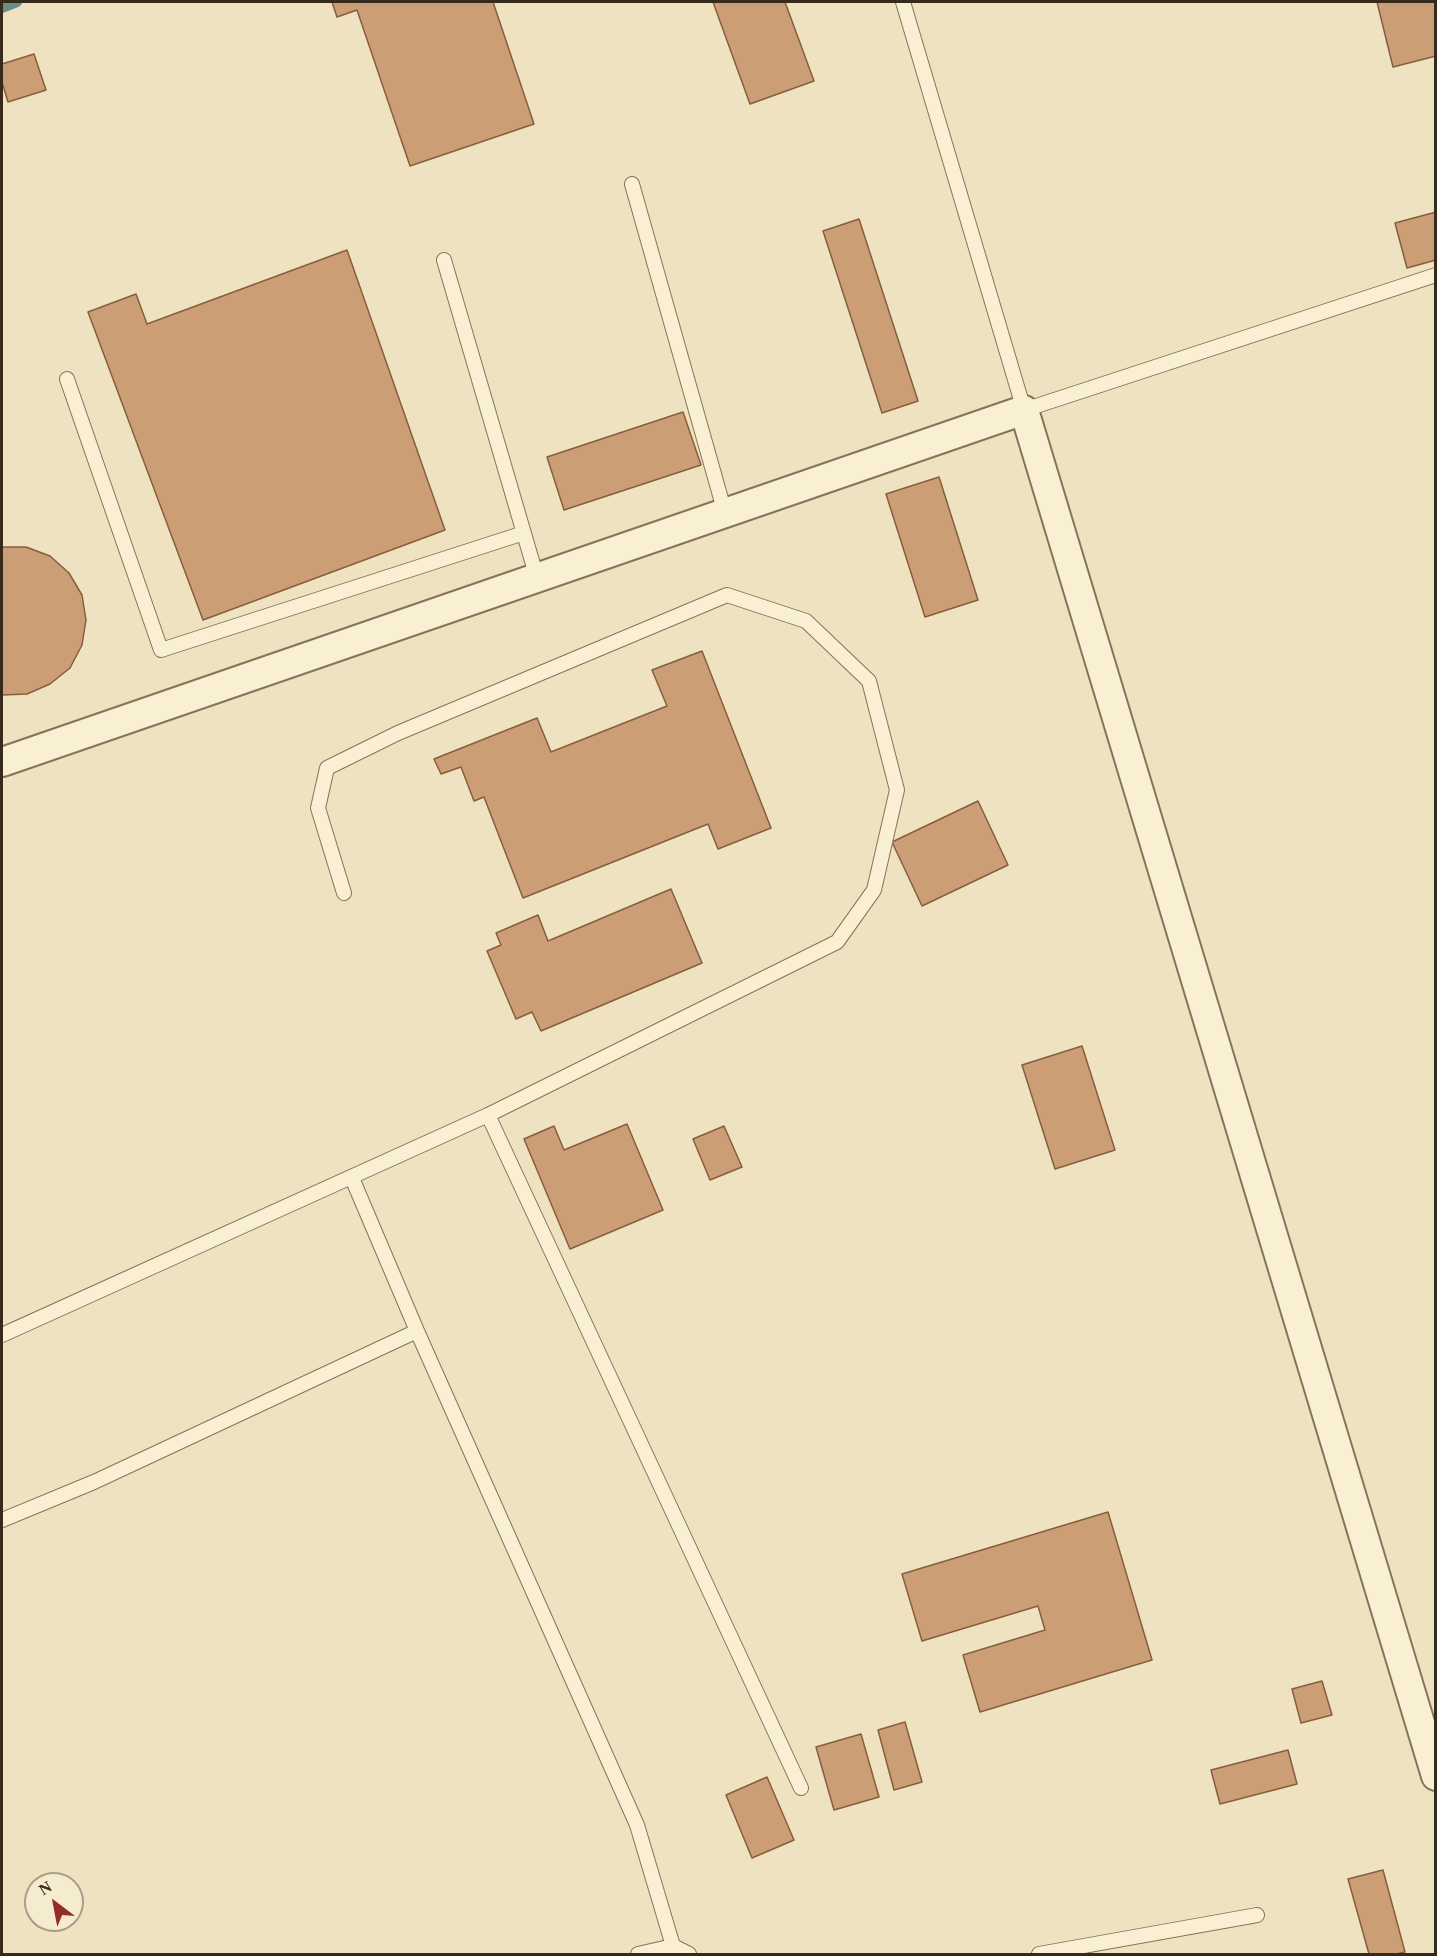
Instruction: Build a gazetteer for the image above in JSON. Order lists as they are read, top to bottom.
{
  "north": "top left"
}
